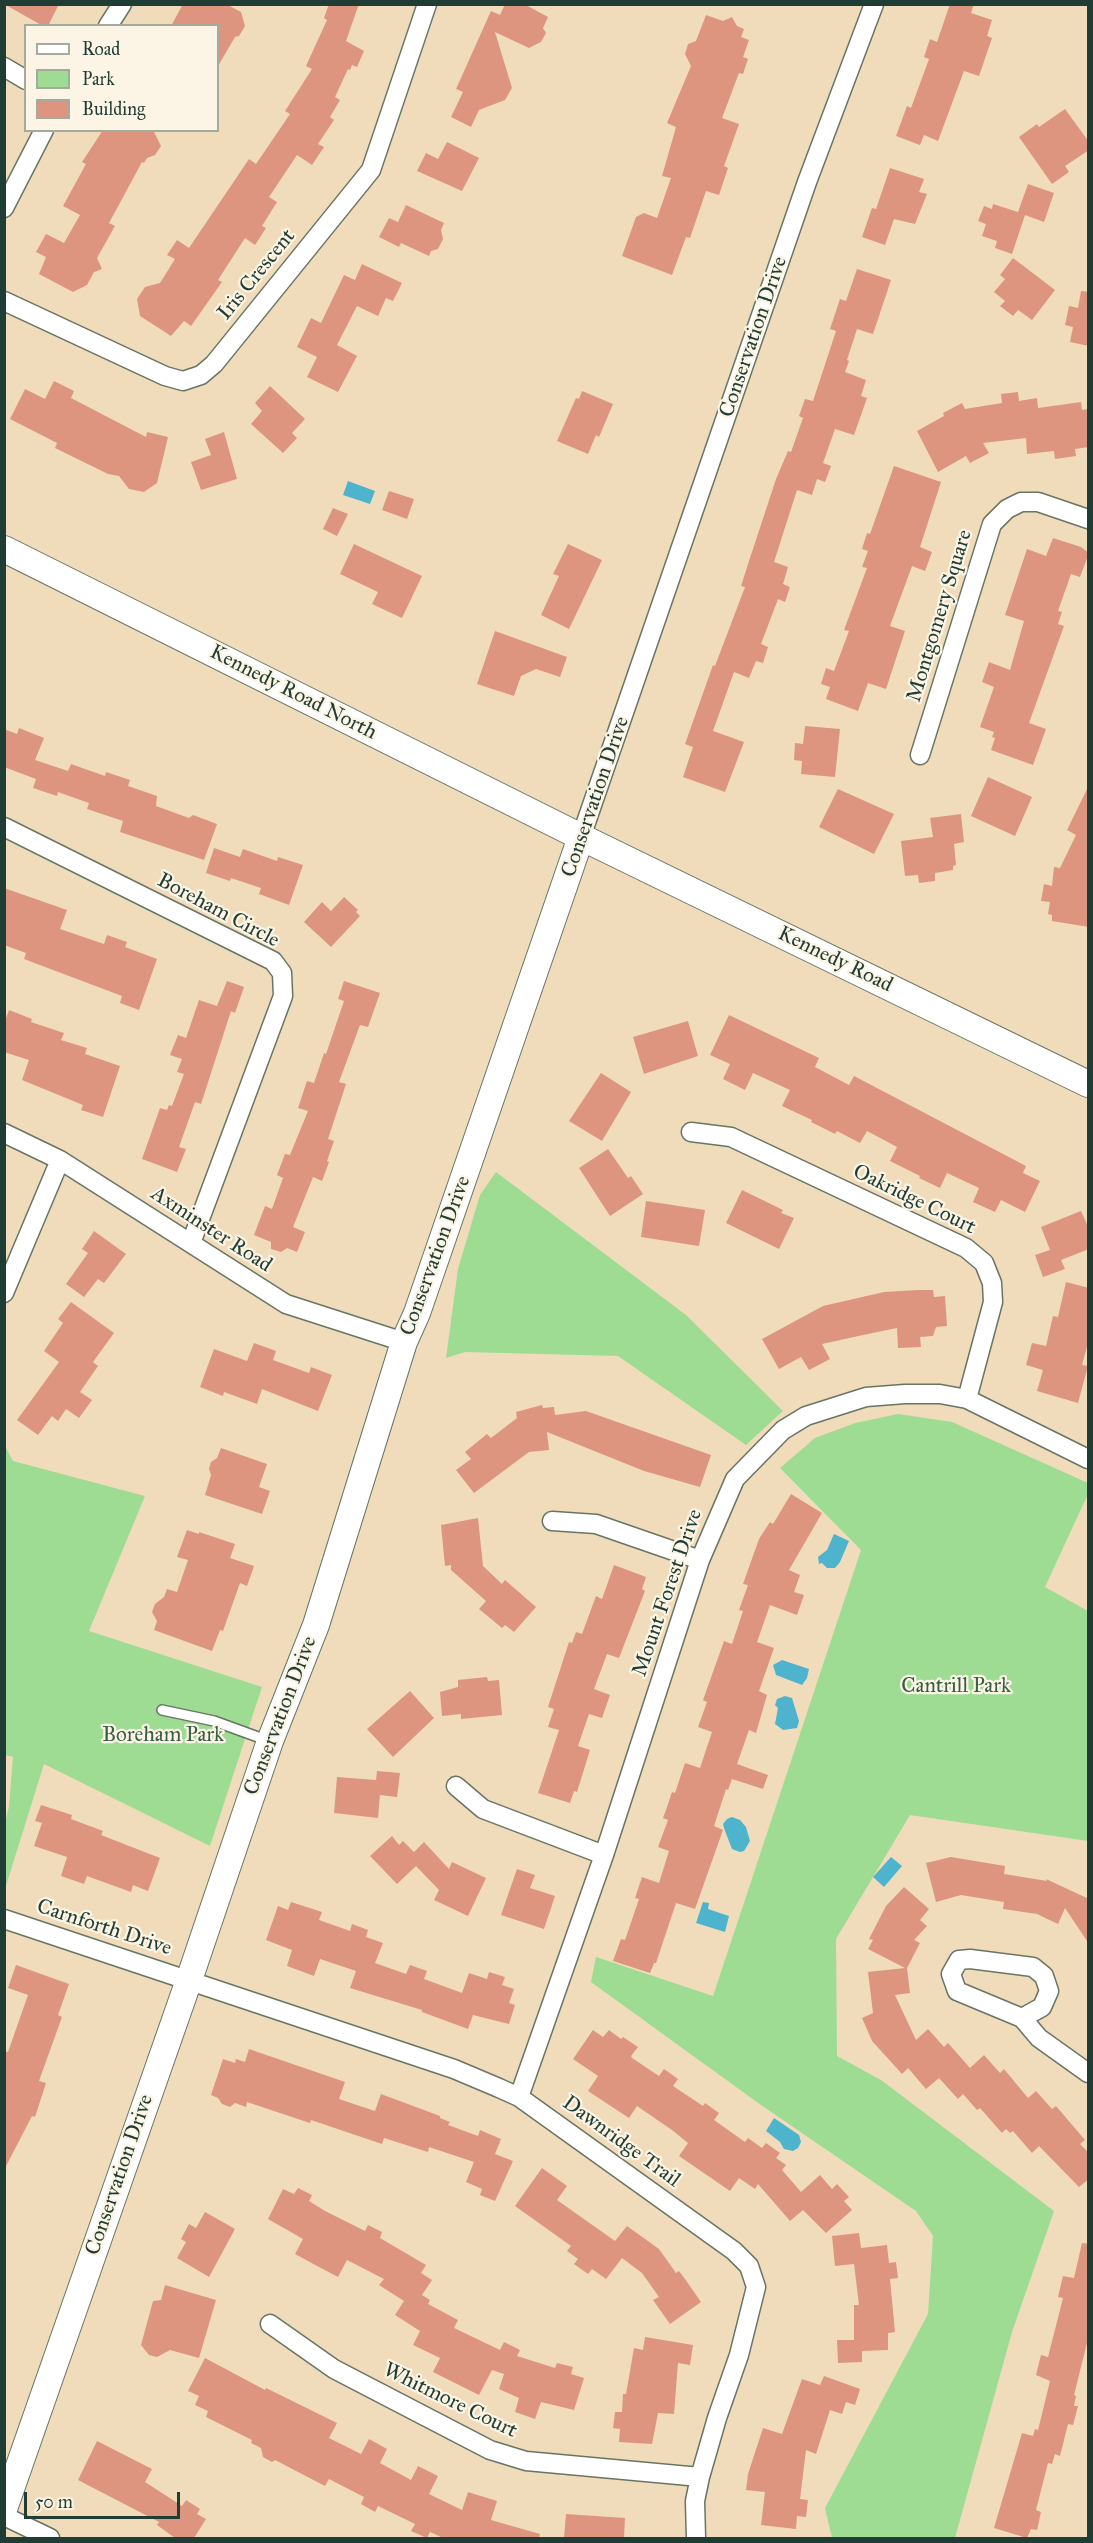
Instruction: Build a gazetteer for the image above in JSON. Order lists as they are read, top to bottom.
{
  "streets": {
    "street": [
      "Iris Crescent",
      "Conservation Drive",
      "Montgomery Square",
      "Kennedy Road North",
      "Boreham Circle",
      "Kennedy Road",
      "Oakridge Court",
      "Axminster Road",
      "Mount Forest Drive",
      "Carnforth Drive",
      "Dawnridge Trail",
      "Whitmore Court"
    ]
  },
  "crossings": [
    ["Conservation Drive", "Kennedy Road North"],
    ["Conservation Drive", "Kennedy Road"],
    ["Conservation Drive", "Axminster Road"],
    ["Conservation Drive", "Carnforth Drive"],
    ["Conservation Drive", "Dawnridge Trail"],
    ["Kennedy Road North", "Kennedy Road"],
    ["Boreham Circle", "Axminster Road"],
    ["Oakridge Court", "Mount Forest Drive"],
    ["Mount Forest Drive", "Dawnridge Trail"],
    ["Carnforth Drive", "Dawnridge Trail"],
    ["Dawnridge Trail", "Whitmore Court"]
  ],
  "parks": ["Cantrill Park", "Boreham Park"],
  "legend": ["Road", "Park", "Building"],
  "scale_bar": "50 m"
}
